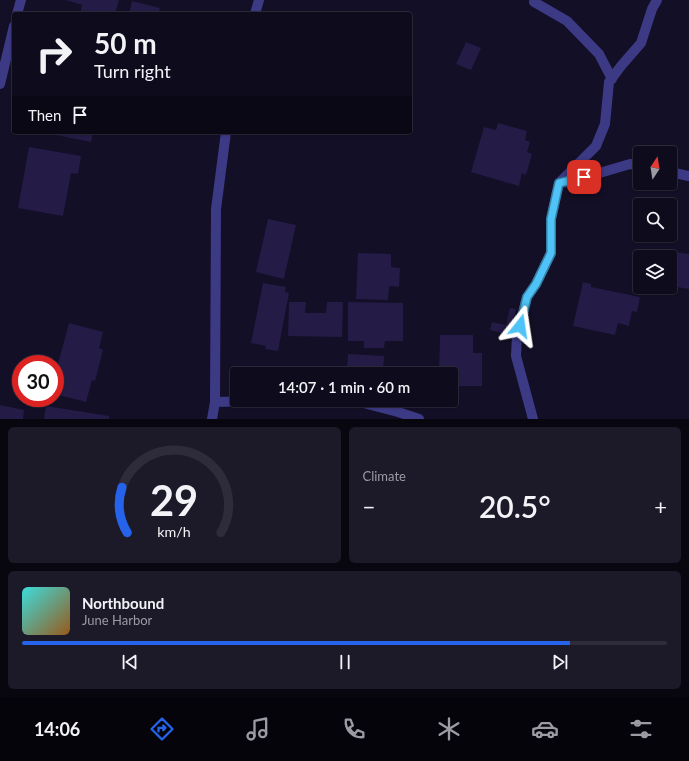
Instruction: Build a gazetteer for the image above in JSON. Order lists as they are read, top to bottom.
{
  "north": "top",
  "page": {
    "turn": ["50 m", "Turn right"],
    "then": "Then",
    "limit": "30",
    "trip": "14:07 · 1 min · 60 m",
    "tile": "Climate",
    "heat": ["−", "20.5°", "+"],
    "song": ["Northbound", "June Harbor"],
    "tabs": "14:06",
    "gauge": ["29", "km/h"]
  }
}
